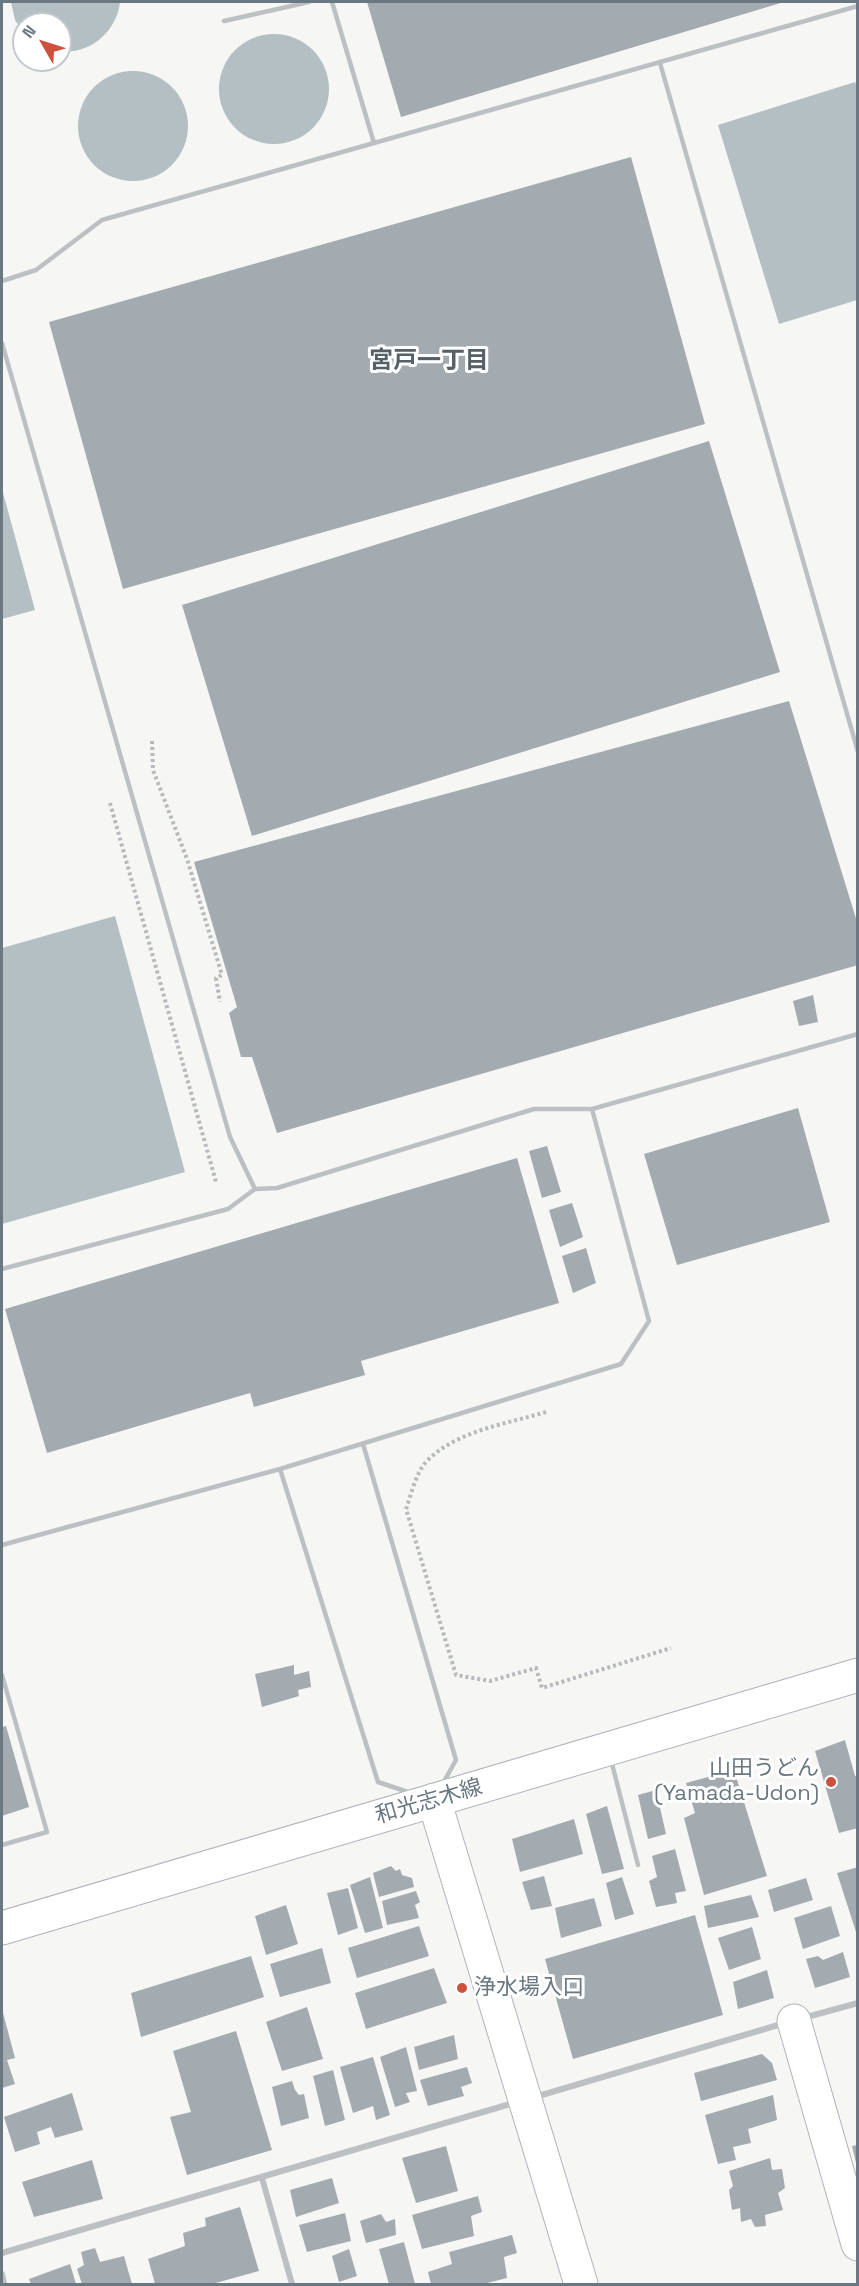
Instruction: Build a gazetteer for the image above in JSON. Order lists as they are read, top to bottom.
{
  "streets": {
    "main road": ["和光志木線"]
  },
  "districts": ["宮戸一丁目"],
  "places": ["山田うどん (Yamada-Udon)", "浄水場入口"],
  "north": "top left"
}
